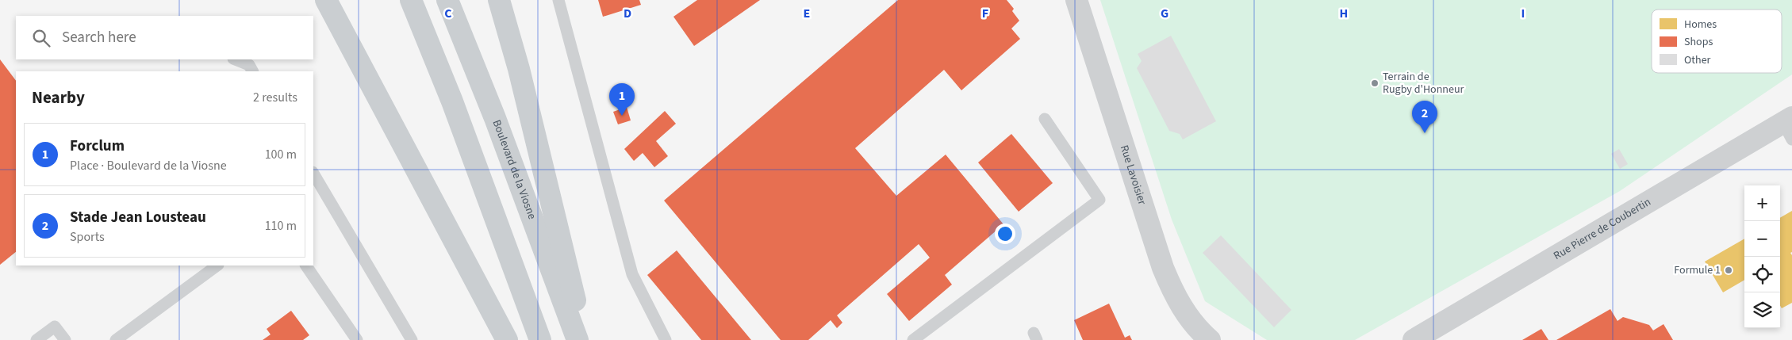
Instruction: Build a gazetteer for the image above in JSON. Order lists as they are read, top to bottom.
{
  "streets": {
    "main road": ["Boulevard de la Viosne"],
    "street": ["Rue Lavoisier", "Rue Pierre de Coubertin"]
  },
  "places": ["Terrain de Rugby d'Honneur", "Formule 1"],
  "legend": ["Homes", "Shops", "Other"],
  "page": {
    "search": "Search here",
    "heading": ["Nearby", "2 results"],
    "pins": ["1", "2"],
    "list": [
      {
        "mark": "1",
        "name": "Forclum",
        "note": "Place · Boulevard de la Viosne",
        "value": "100 m"
      },
      {
        "mark": "2",
        "name": "Stade Jean Lousteau",
        "note": "Sports",
        "value": "110 m"
      }
    ],
    "map_buttons": ["+", "−"]
  },
  "grid": {
    "columns": [
      "C",
      "D",
      "E",
      "F",
      "G",
      "H",
      "I"
    ]
  }
}
